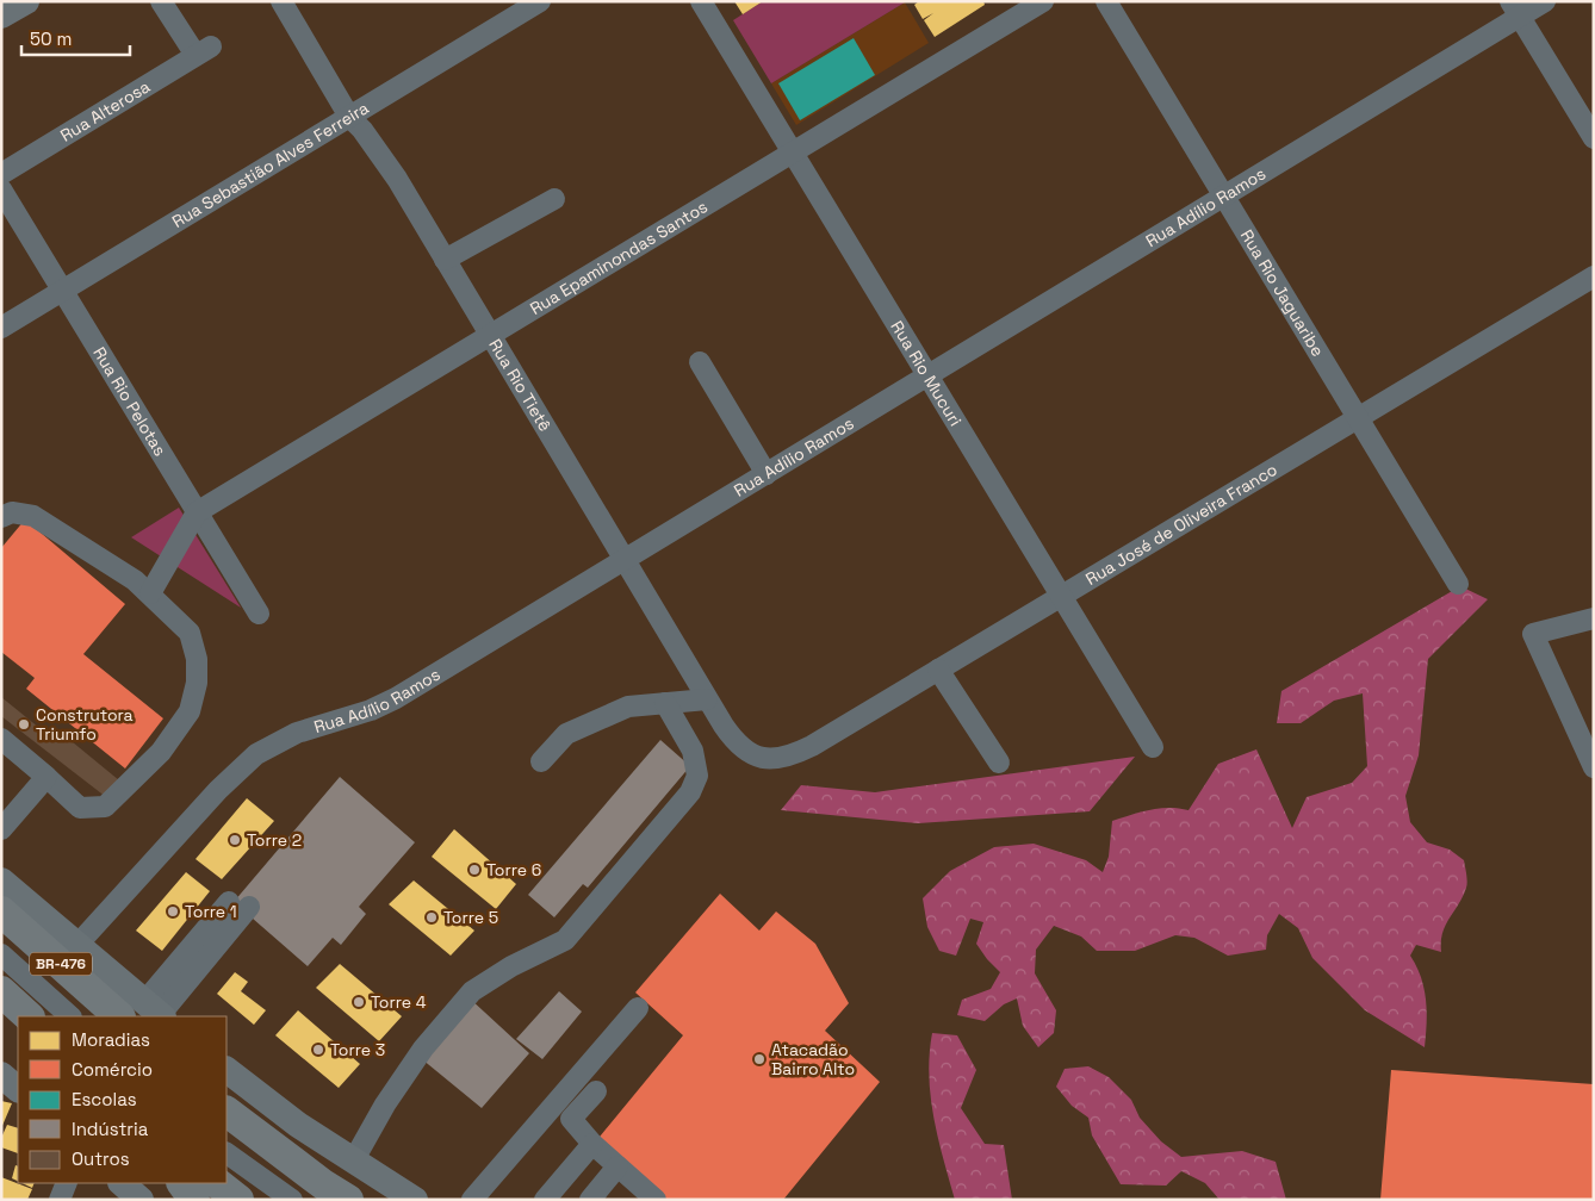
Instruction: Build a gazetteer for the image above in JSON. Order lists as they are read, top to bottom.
{
  "streets": {
    "highway": ["BR-476"],
    "street": [
      "Rua Alterosa",
      "Rua Sebastião Alves Ferreira",
      "Rua Adílio Ramos",
      "Rua Epaminondas Santos",
      "Rua Rio Jaguaribe",
      "Rua Rio Mucuri",
      "Rua Rio Tietê",
      "Rua Rio Pelotas",
      "Rua José de Oliveira Franco"
    ]
  },
  "crossings": [
    ["Rua Sebastião Alves Ferreira", "Rua Rio Tietê"],
    ["Rua Sebastião Alves Ferreira", "Rua Rio Pelotas"],
    ["Rua Adílio Ramos", "Rua Rio Jaguaribe"],
    ["Rua Adílio Ramos", "Rua Rio Mucuri"],
    ["Rua Adílio Ramos", "Rua Rio Tietê"],
    ["Rua Epaminondas Santos", "Rua Rio Mucuri"],
    ["Rua Epaminondas Santos", "Rua Rio Tietê"],
    ["Rua Epaminondas Santos", "Rua Rio Pelotas"],
    ["Rua Rio Jaguaribe", "Rua José de Oliveira Franco"],
    ["Rua Rio Mucuri", "Rua José de Oliveira Franco"],
    ["Rua Rio Tietê", "Rua José de Oliveira Franco"]
  ],
  "places": [
    "Construtora Triumfo",
    "Torre 2",
    "Torre 6",
    "Torre 1",
    "Torre 5",
    "Torre 4",
    "Torre 3",
    "Atacadão Bairro Alto"
  ],
  "legend": [
    "Moradias",
    "Comércio",
    "Escolas",
    "Indústria",
    "Outros"
  ],
  "scale_bar": "50 m"
}
